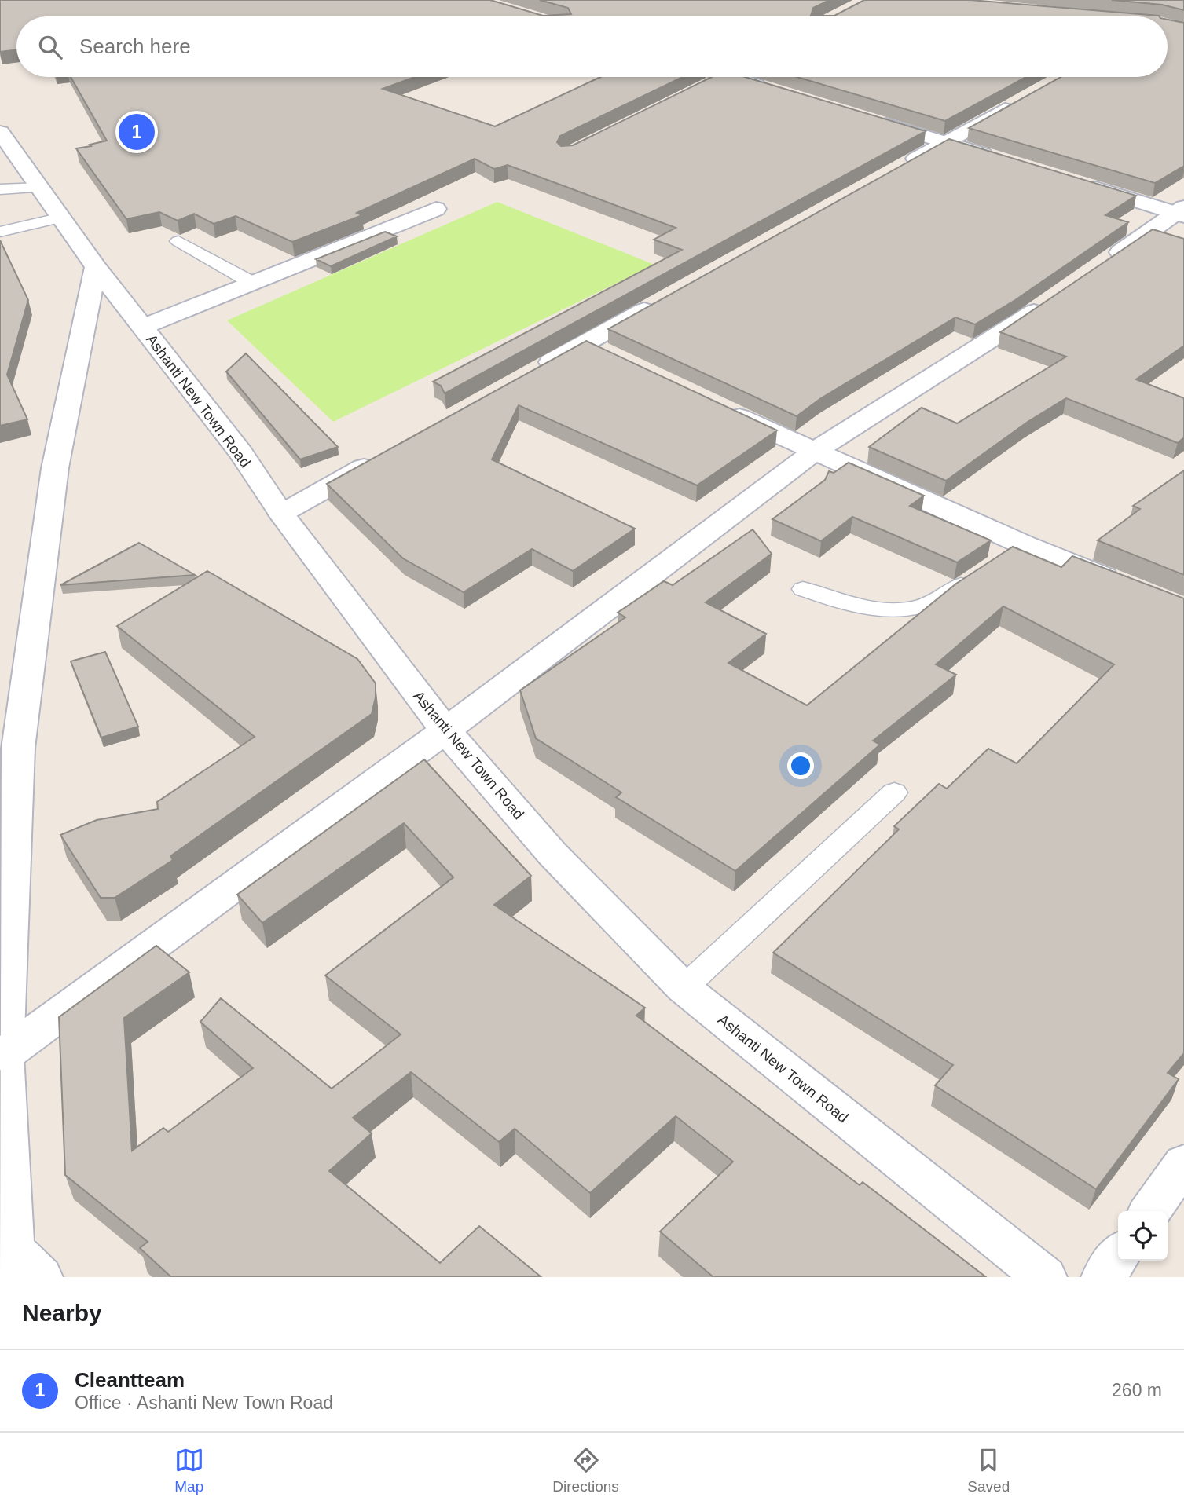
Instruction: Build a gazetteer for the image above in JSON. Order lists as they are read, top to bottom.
{
  "streets": {
    "street": ["Ashanti New Town Road"]
  },
  "page": {
    "search": "Search here",
    "pins": "1",
    "heading": "Nearby",
    "list": [
      {
        "mark": "1",
        "name": "Cleantteam",
        "note": "Office · Ashanti New Town Road",
        "value": "260 m"
      }
    ],
    "nav": ["Map", "Directions", "Saved"]
  }
}
